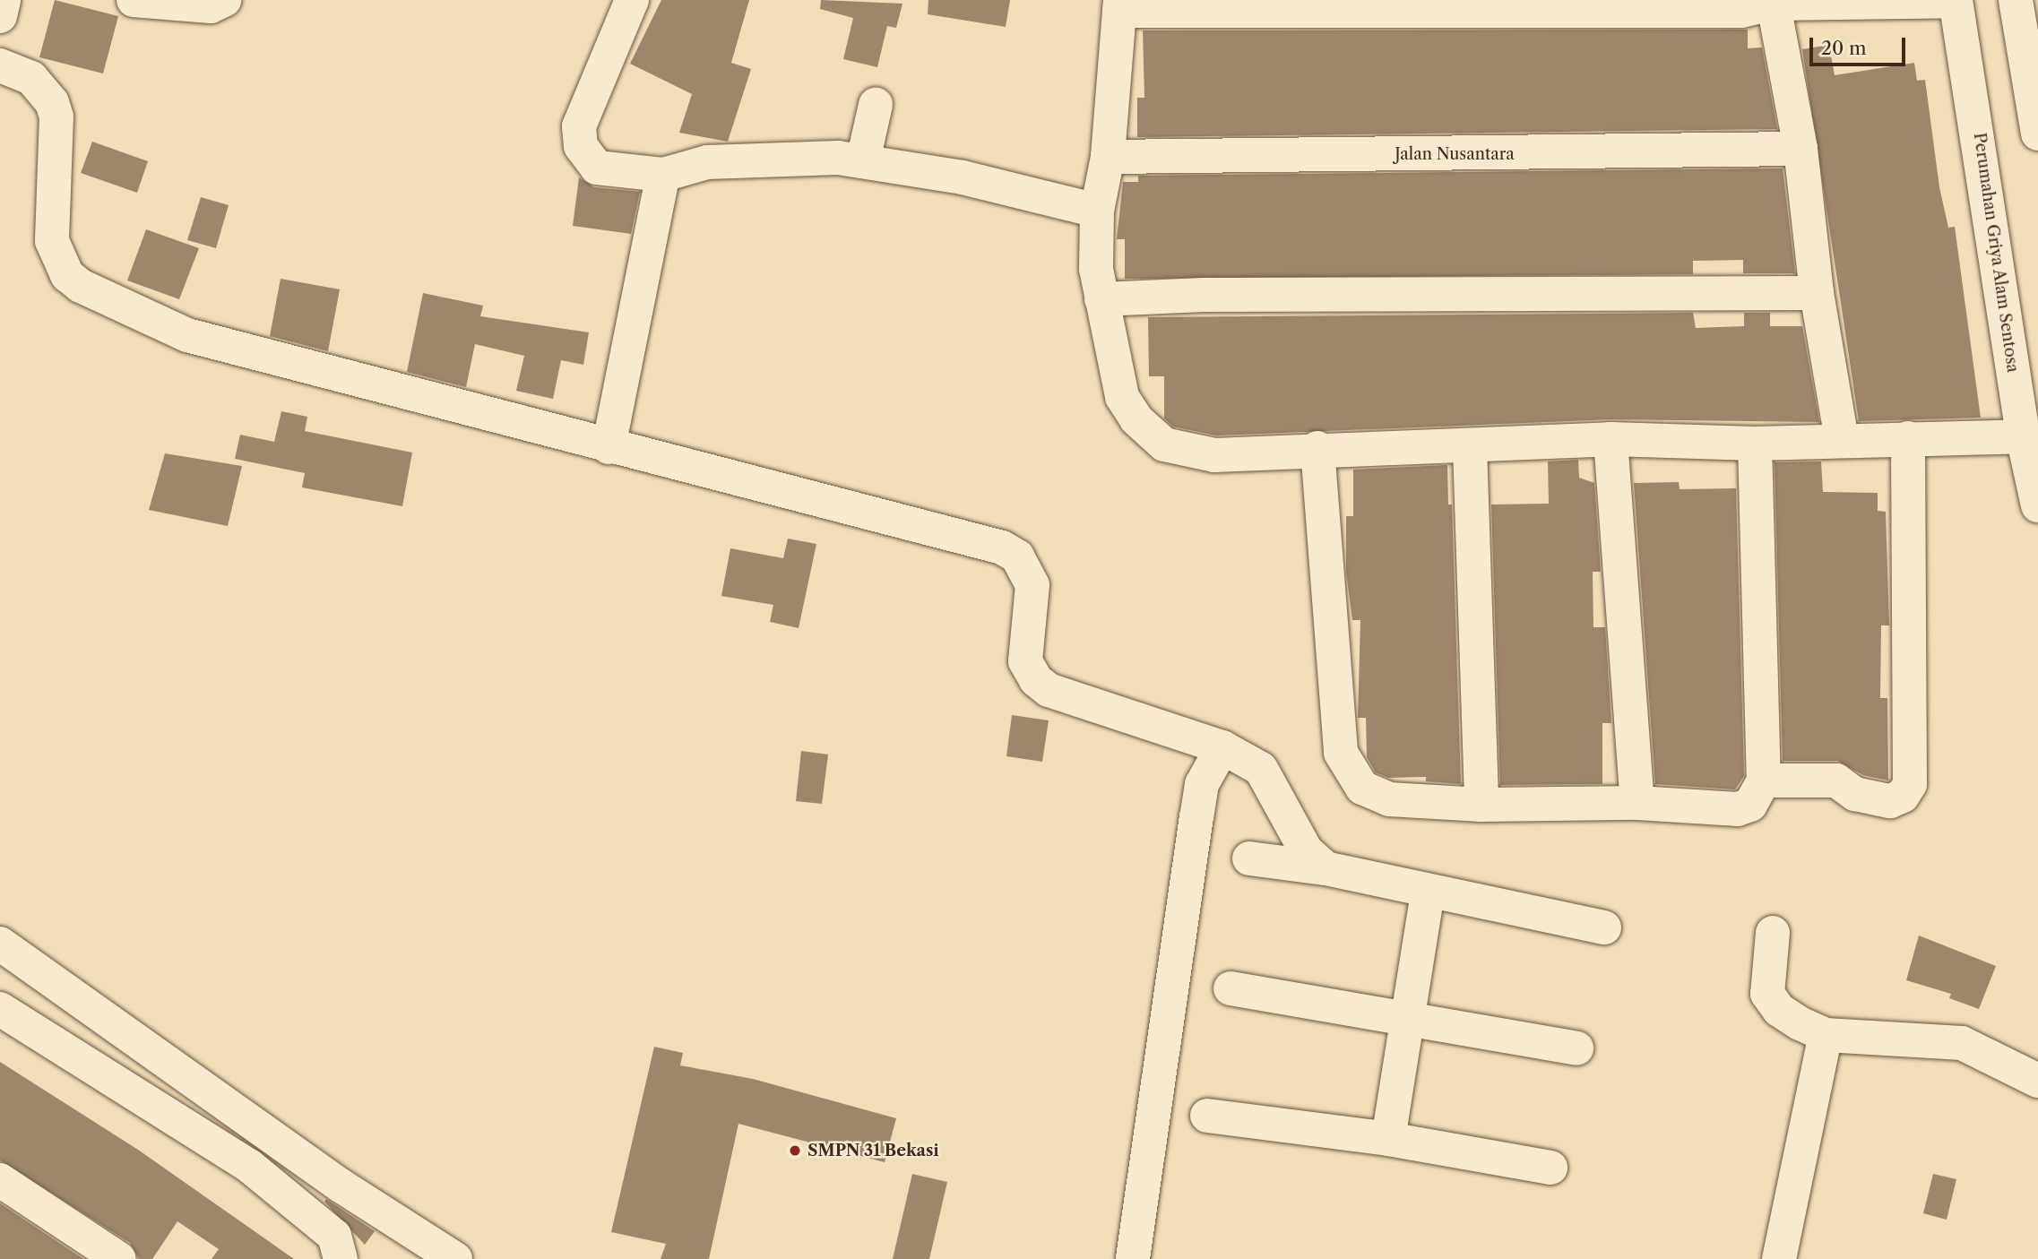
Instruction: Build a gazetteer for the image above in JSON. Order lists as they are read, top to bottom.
{
  "streets": {
    "street": ["Jalan Nusantara", "Perumahan Griya Alam Sentosa"]
  },
  "places": ["SMPN 31 Bekasi"],
  "scale_bar": "20 m"
}
